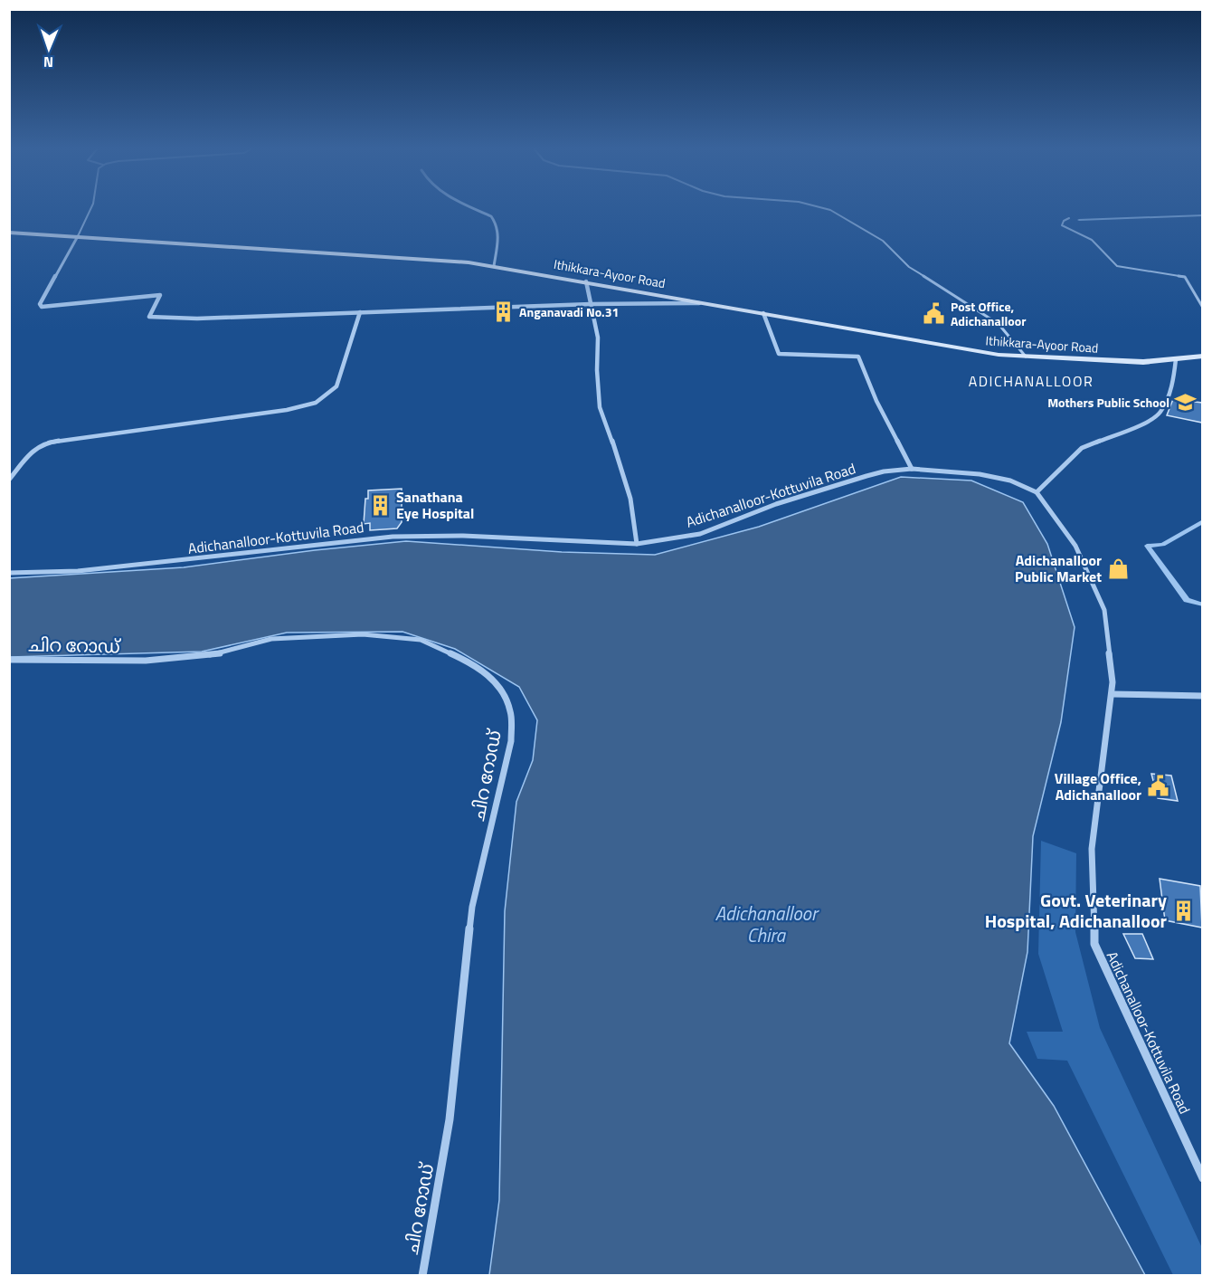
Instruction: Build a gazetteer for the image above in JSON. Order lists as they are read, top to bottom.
{
  "streets": {
    "main road": ["Ithikkara-Ayoor Road"],
    "street": ["Adichanalloor-Kottuvila Road", "ചിറ റോഡ്"]
  },
  "districts": ["ADICHANALLOOR"],
  "water": ["Adichanalloor Chira"],
  "places": {
    "building": ["Anganavadi No.31", "Sanathana Eye Hospital", "Govt. Veterinary Hospital, Adichanalloor"],
    "public building": ["Post Office, Adichanalloor", "Village Office, Adichanalloor"],
    "school or university": ["Mothers Public School"],
    "shop": ["Adichanalloor Public Market"]
  },
  "north": "bottom"
}
